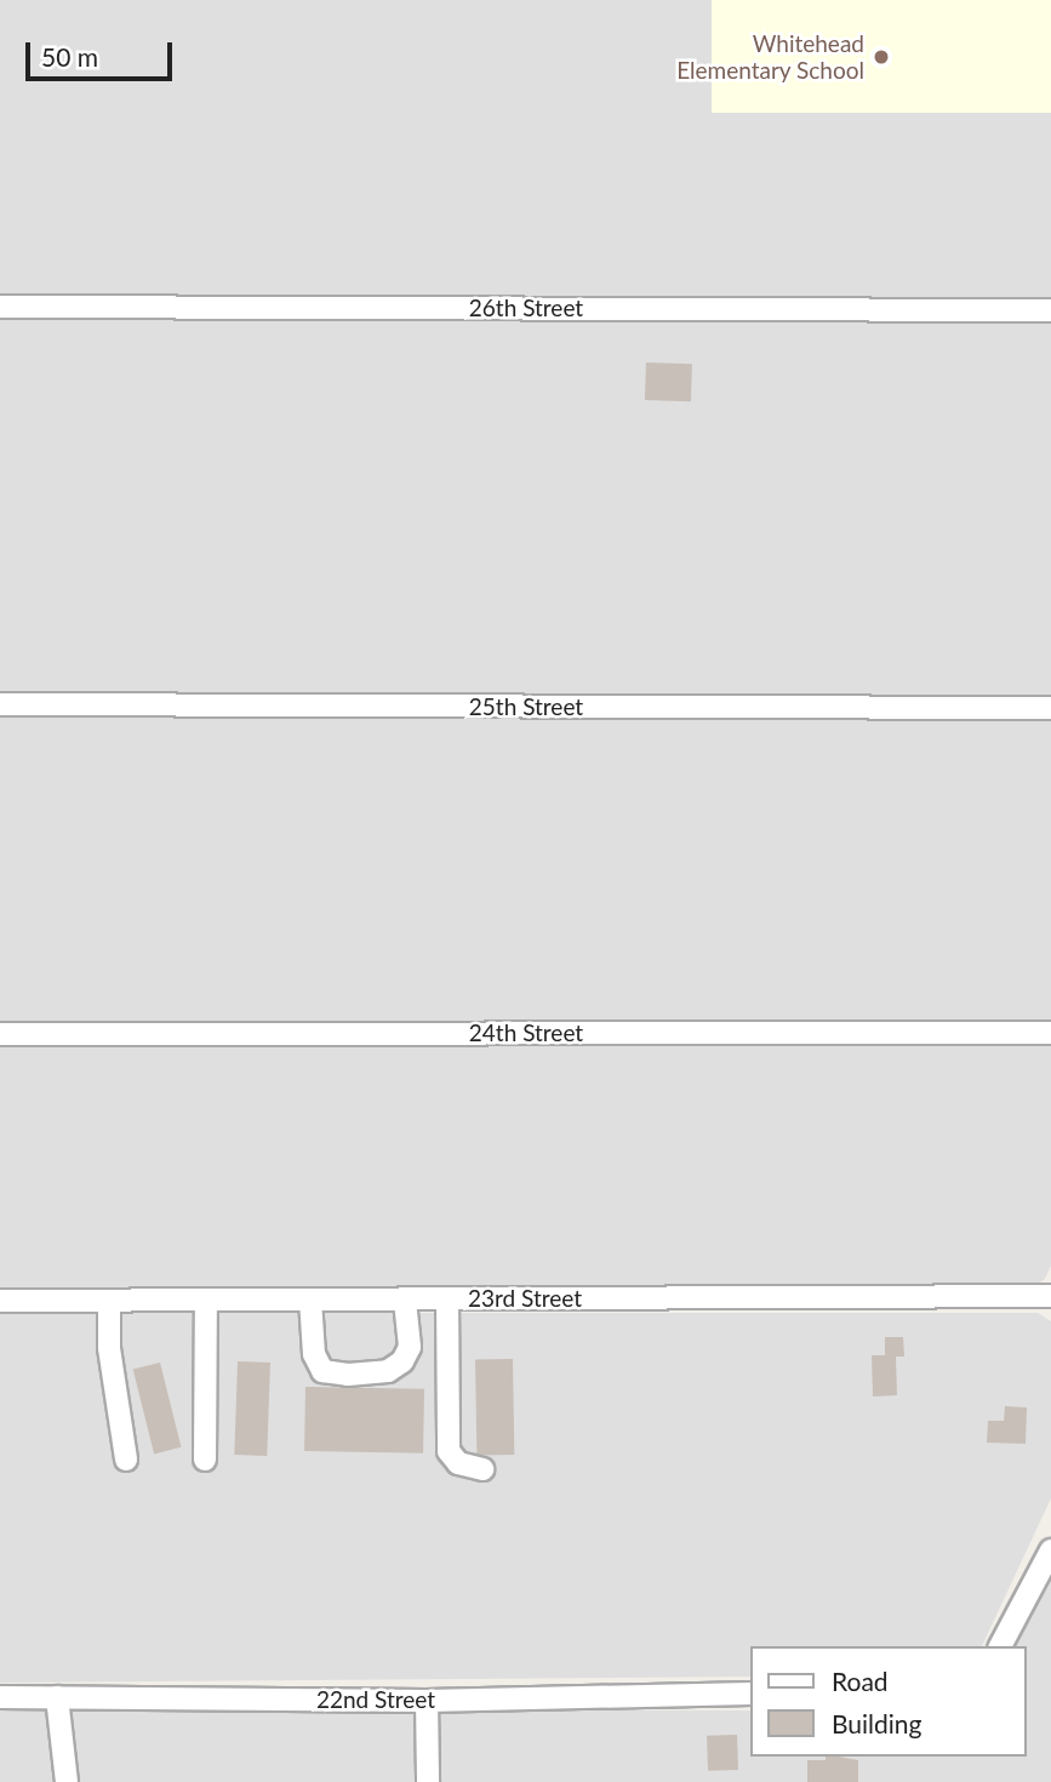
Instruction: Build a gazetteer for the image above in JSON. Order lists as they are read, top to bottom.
{
  "streets": {
    "street": [
      "26th Street",
      "25th Street",
      "24th Street",
      "23rd Street",
      "22nd Street"
    ]
  },
  "places": ["Whitehead Elementary School"],
  "legend": ["Road", "Building"],
  "scale_bar": "50 m"
}
